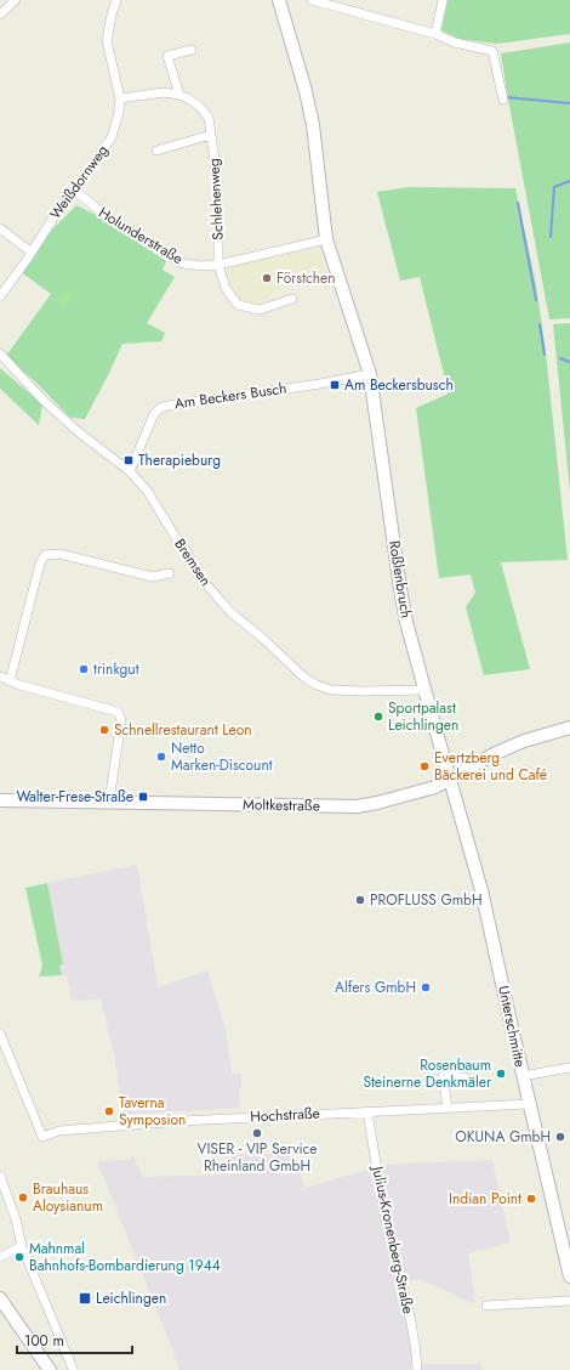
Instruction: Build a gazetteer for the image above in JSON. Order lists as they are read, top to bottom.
{
  "streets": {
    "street": [
      "Weißdornweg",
      "Schlehenweg",
      "Holunderstraße",
      "Am Beckers Busch",
      "Bremsen",
      "Roßlenbruch",
      "Moltkestraße",
      "Unterschmitte",
      "Hochstraße",
      "Julius-Kronenberg-Straße"
    ]
  },
  "crossings": [
    ["Weißdornweg", "Schlehenweg"],
    ["Weißdornweg", "Holunderstraße"],
    ["Schlehenweg", "Holunderstraße"],
    ["Am Beckers Busch", "Bremsen"],
    ["Am Beckers Busch", "Roßlenbruch"],
    ["Bremsen", "Roßlenbruch"],
    ["Roßlenbruch", "Moltkestraße"],
    ["Roßlenbruch", "Unterschmitte"],
    ["Moltkestraße", "Unterschmitte"],
    ["Unterschmitte", "Hochstraße"],
    ["Hochstraße", "Julius-Kronenberg-Straße"]
  ],
  "places": {
    "other": [
      "Förstchen",
      "trinkgut",
      "Sportpalast Leichlingen",
      "Schnellrestaurant Leon",
      "Netto Marken-Discount",
      "Evertzberg Bäckerei und Café",
      "PROFLUSS GmbH",
      "Alfers GmbH",
      "Rosenbaum Steinerne Denkmäler",
      "Taverna Symposion",
      "VISER - VIP Service Rheinland GmbH",
      "OKUNA GmbH",
      "Brauhaus Aloysianum",
      "Indian Point",
      "Mahnmal Bahnhofs-Bombardierung 1944"
    ],
    "transit": [
      "Am Beckersbusch",
      "Therapieburg",
      "Walter-Frese-Straße",
      "Leichlingen"
    ]
  },
  "scale_bar": "100 m"
}
